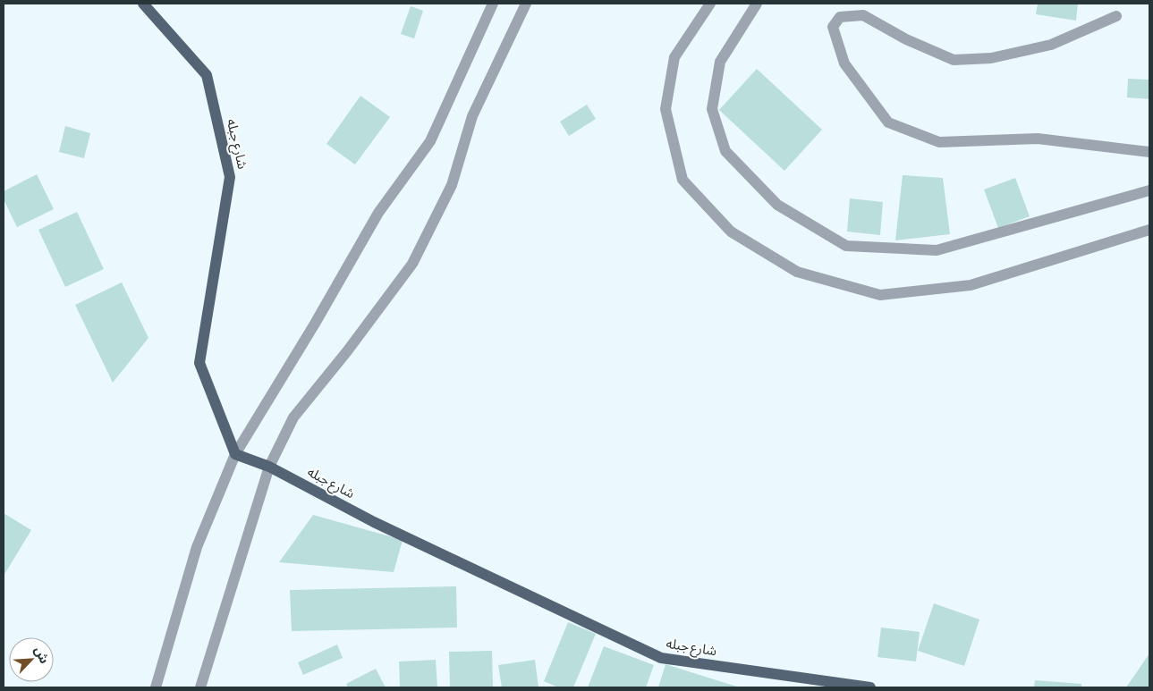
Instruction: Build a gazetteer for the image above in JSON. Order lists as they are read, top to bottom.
{
  "streets": {
    "main road": ["شارع جبله"]
  },
  "north": "top right"
}
